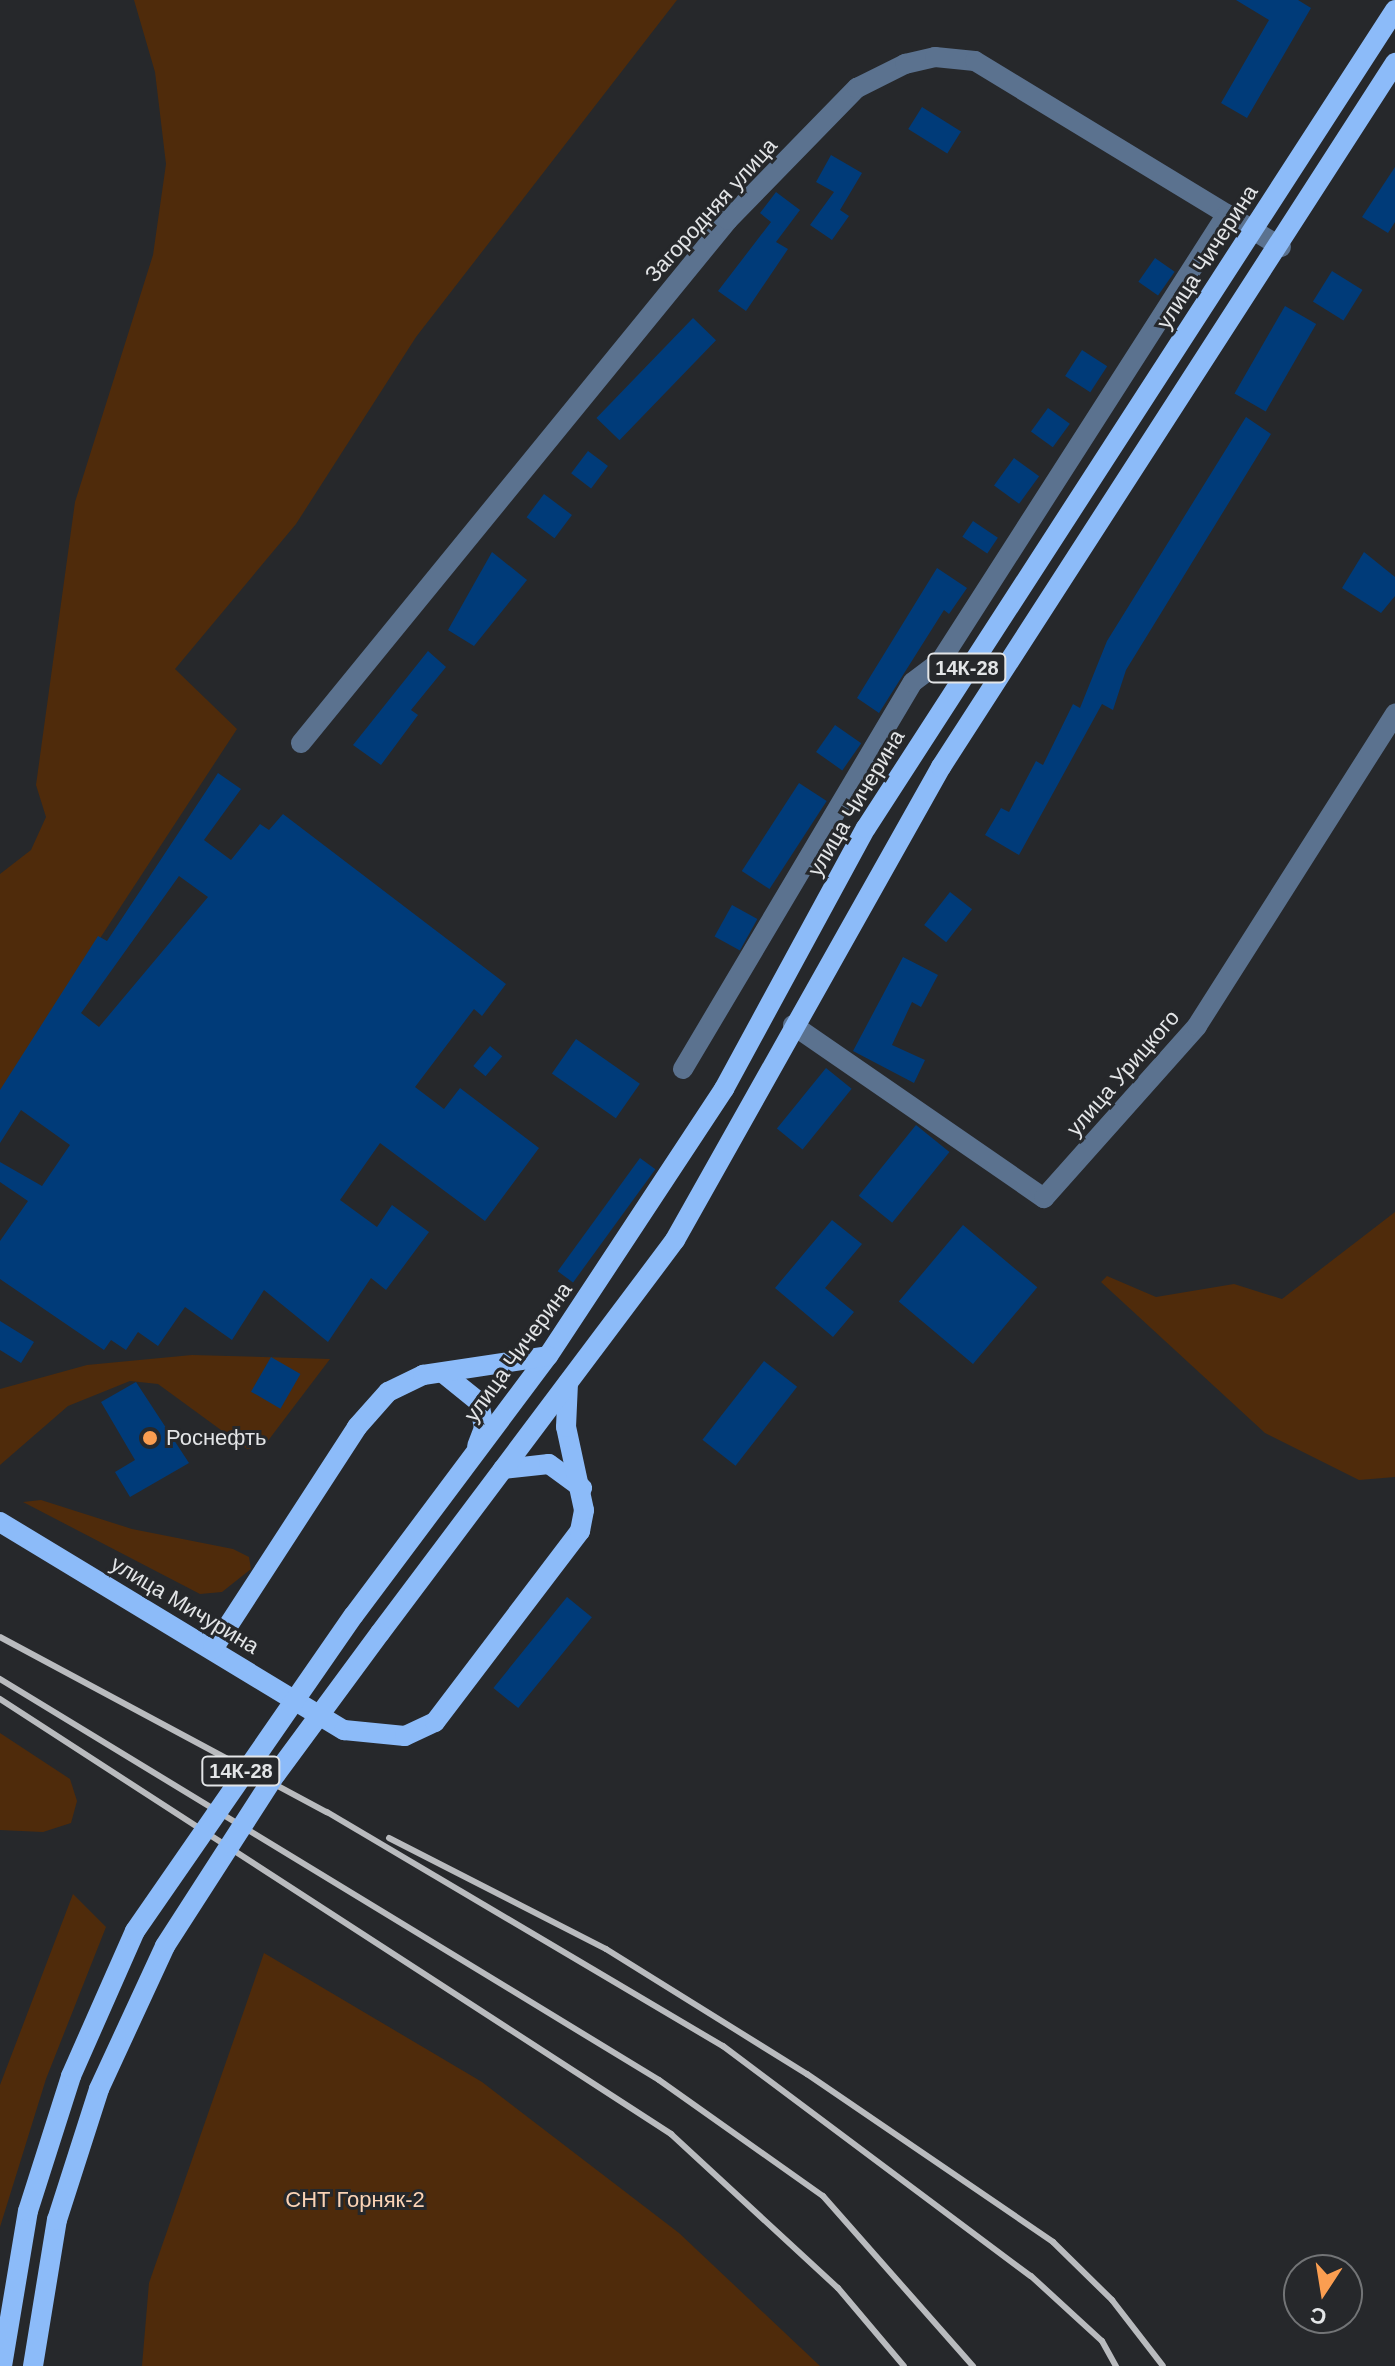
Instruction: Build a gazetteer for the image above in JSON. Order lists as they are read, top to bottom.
{
  "streets": {
    "main road": ["улица Чичерина", "14К-28", "улица Мичурина"],
    "street": ["Загородняя улица", "улица Урицкого"]
  },
  "crossings": [
    ["Загородняя улица", "улица Чичерина"],
    ["Загородняя улица", "14К-28"],
    ["14К-28", "улица Урицкого"]
  ],
  "parks": ["СНТ Горняк-2"],
  "places": ["Роснефть"],
  "north": "bottom"
}
